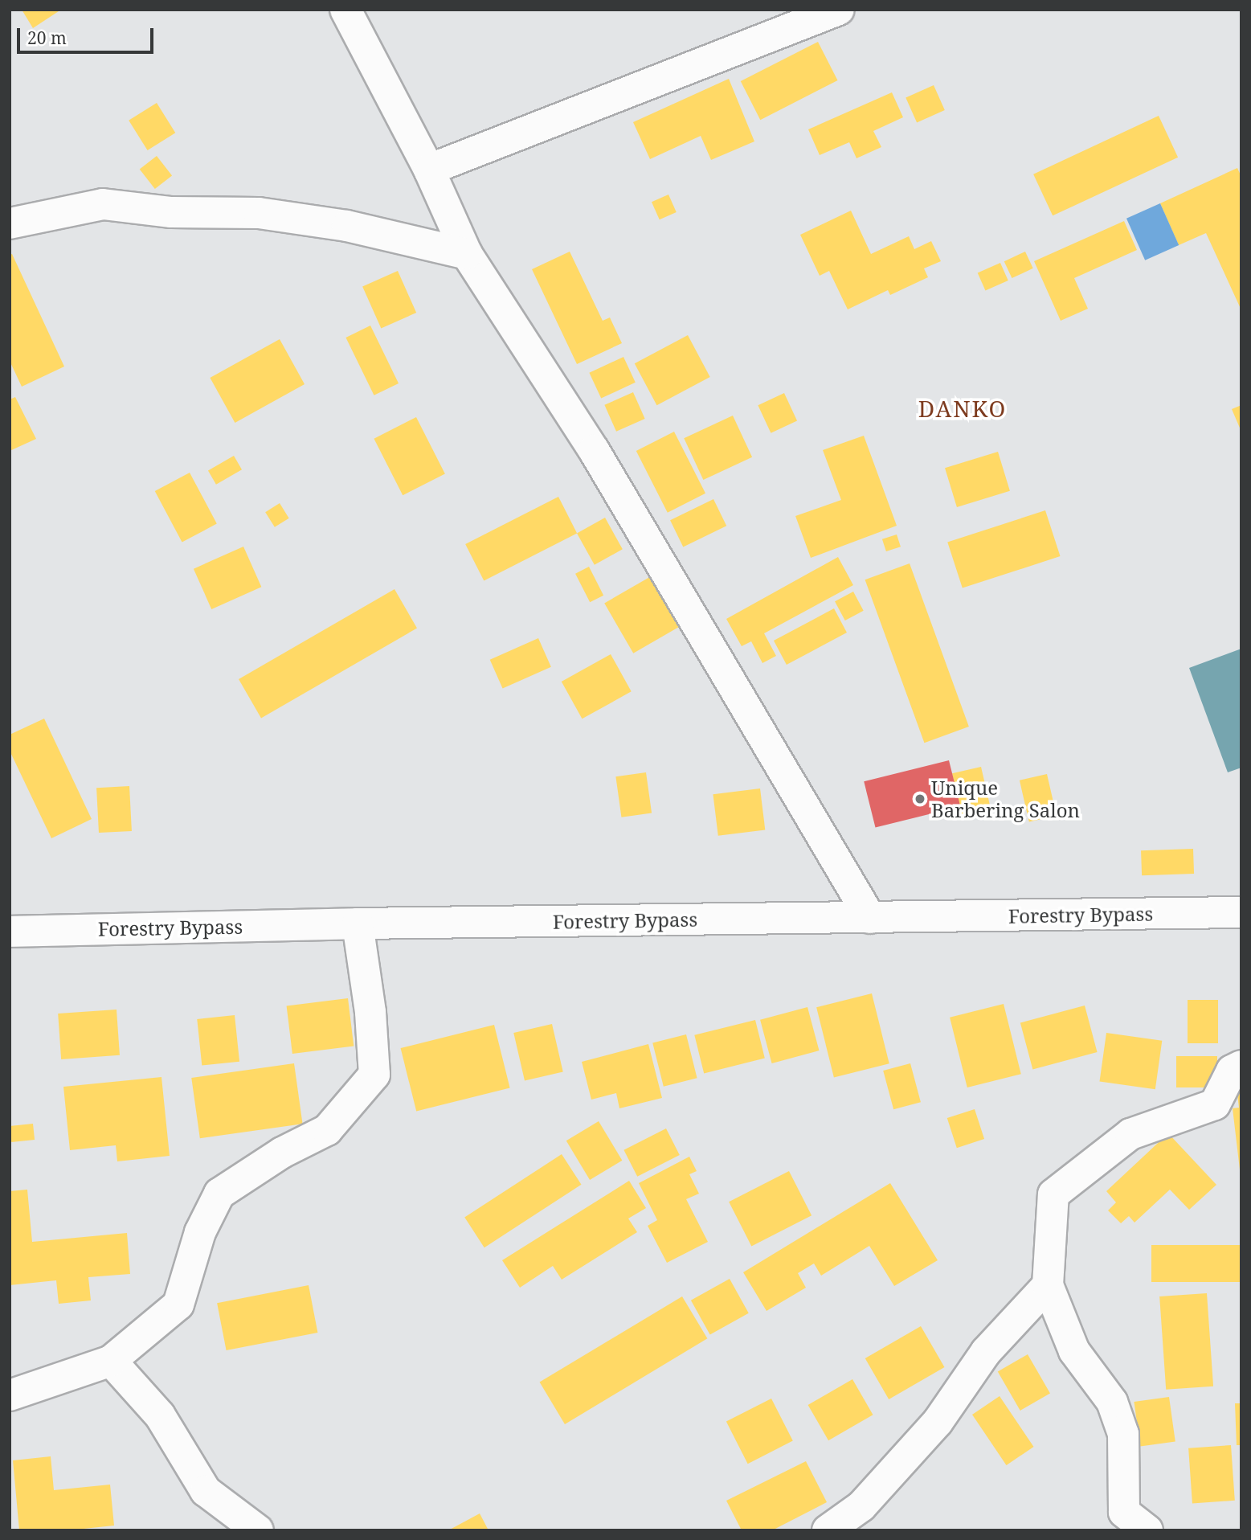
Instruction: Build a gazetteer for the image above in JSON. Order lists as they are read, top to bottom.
{
  "streets": {
    "street": ["Forestry Bypass"]
  },
  "districts": ["DANKO"],
  "places": ["Unique Barbering Salon"],
  "scale_bar": "20 m"
}
